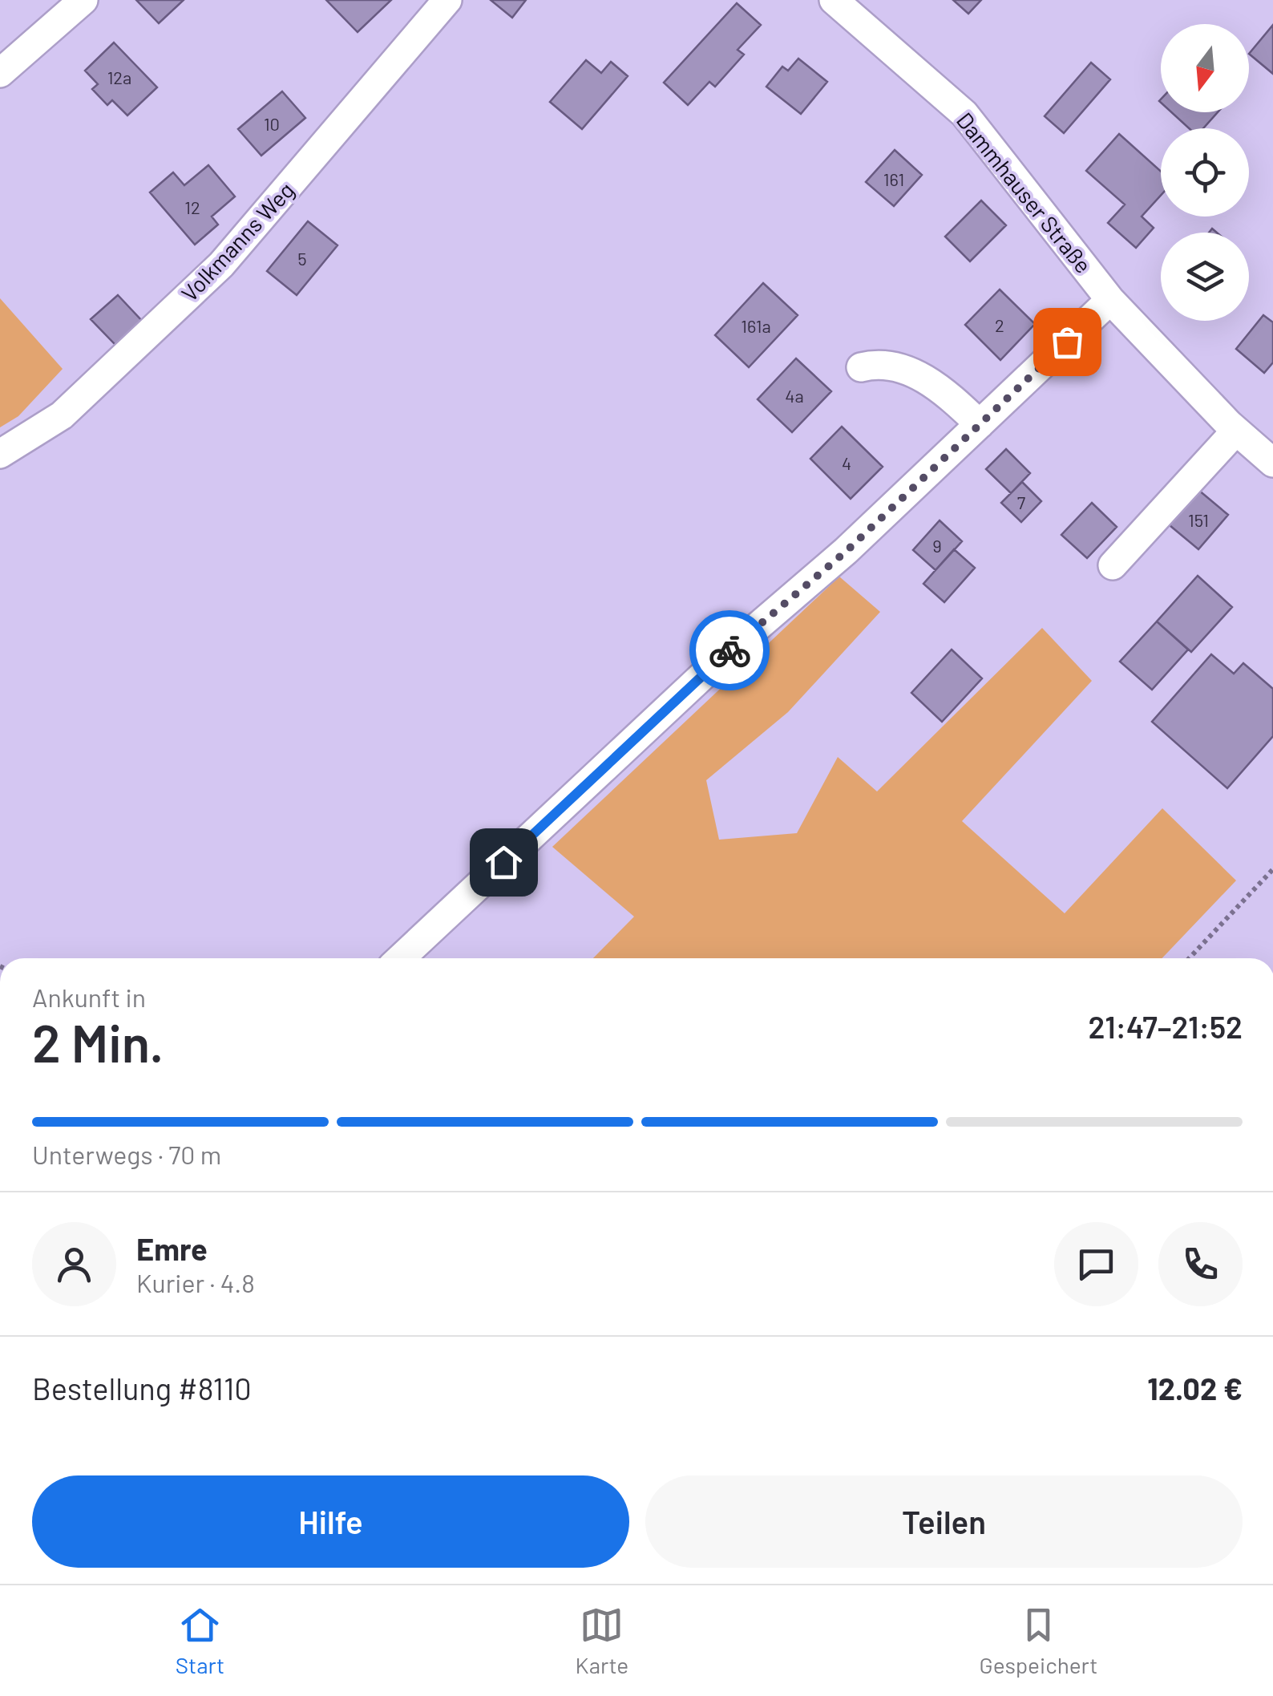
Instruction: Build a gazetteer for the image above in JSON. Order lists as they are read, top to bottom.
{
  "streets": {
    "street": ["Dammhauser Straße", "Volkmanns Weg"]
  },
  "house_numbers": [
    "12a",
    "10",
    "161",
    "12",
    "5",
    "2",
    "161a",
    "4a",
    "4",
    "7",
    "151",
    "9"
  ],
  "north": "bottom",
  "page": {
    "heading": ["2 Min.", "Ankunft in", "21:47–21:52"],
    "panel": [
      "Emre",
      "Kurier · 4.8",
      "Bestellung #8110",
      "12.02 €"
    ],
    "bar": "Unterwegs · 70 m",
    "buttons": ["Hilfe", "Teilen"],
    "tabs": ["Start", "Karte", "Gespeichert"]
  }
}
